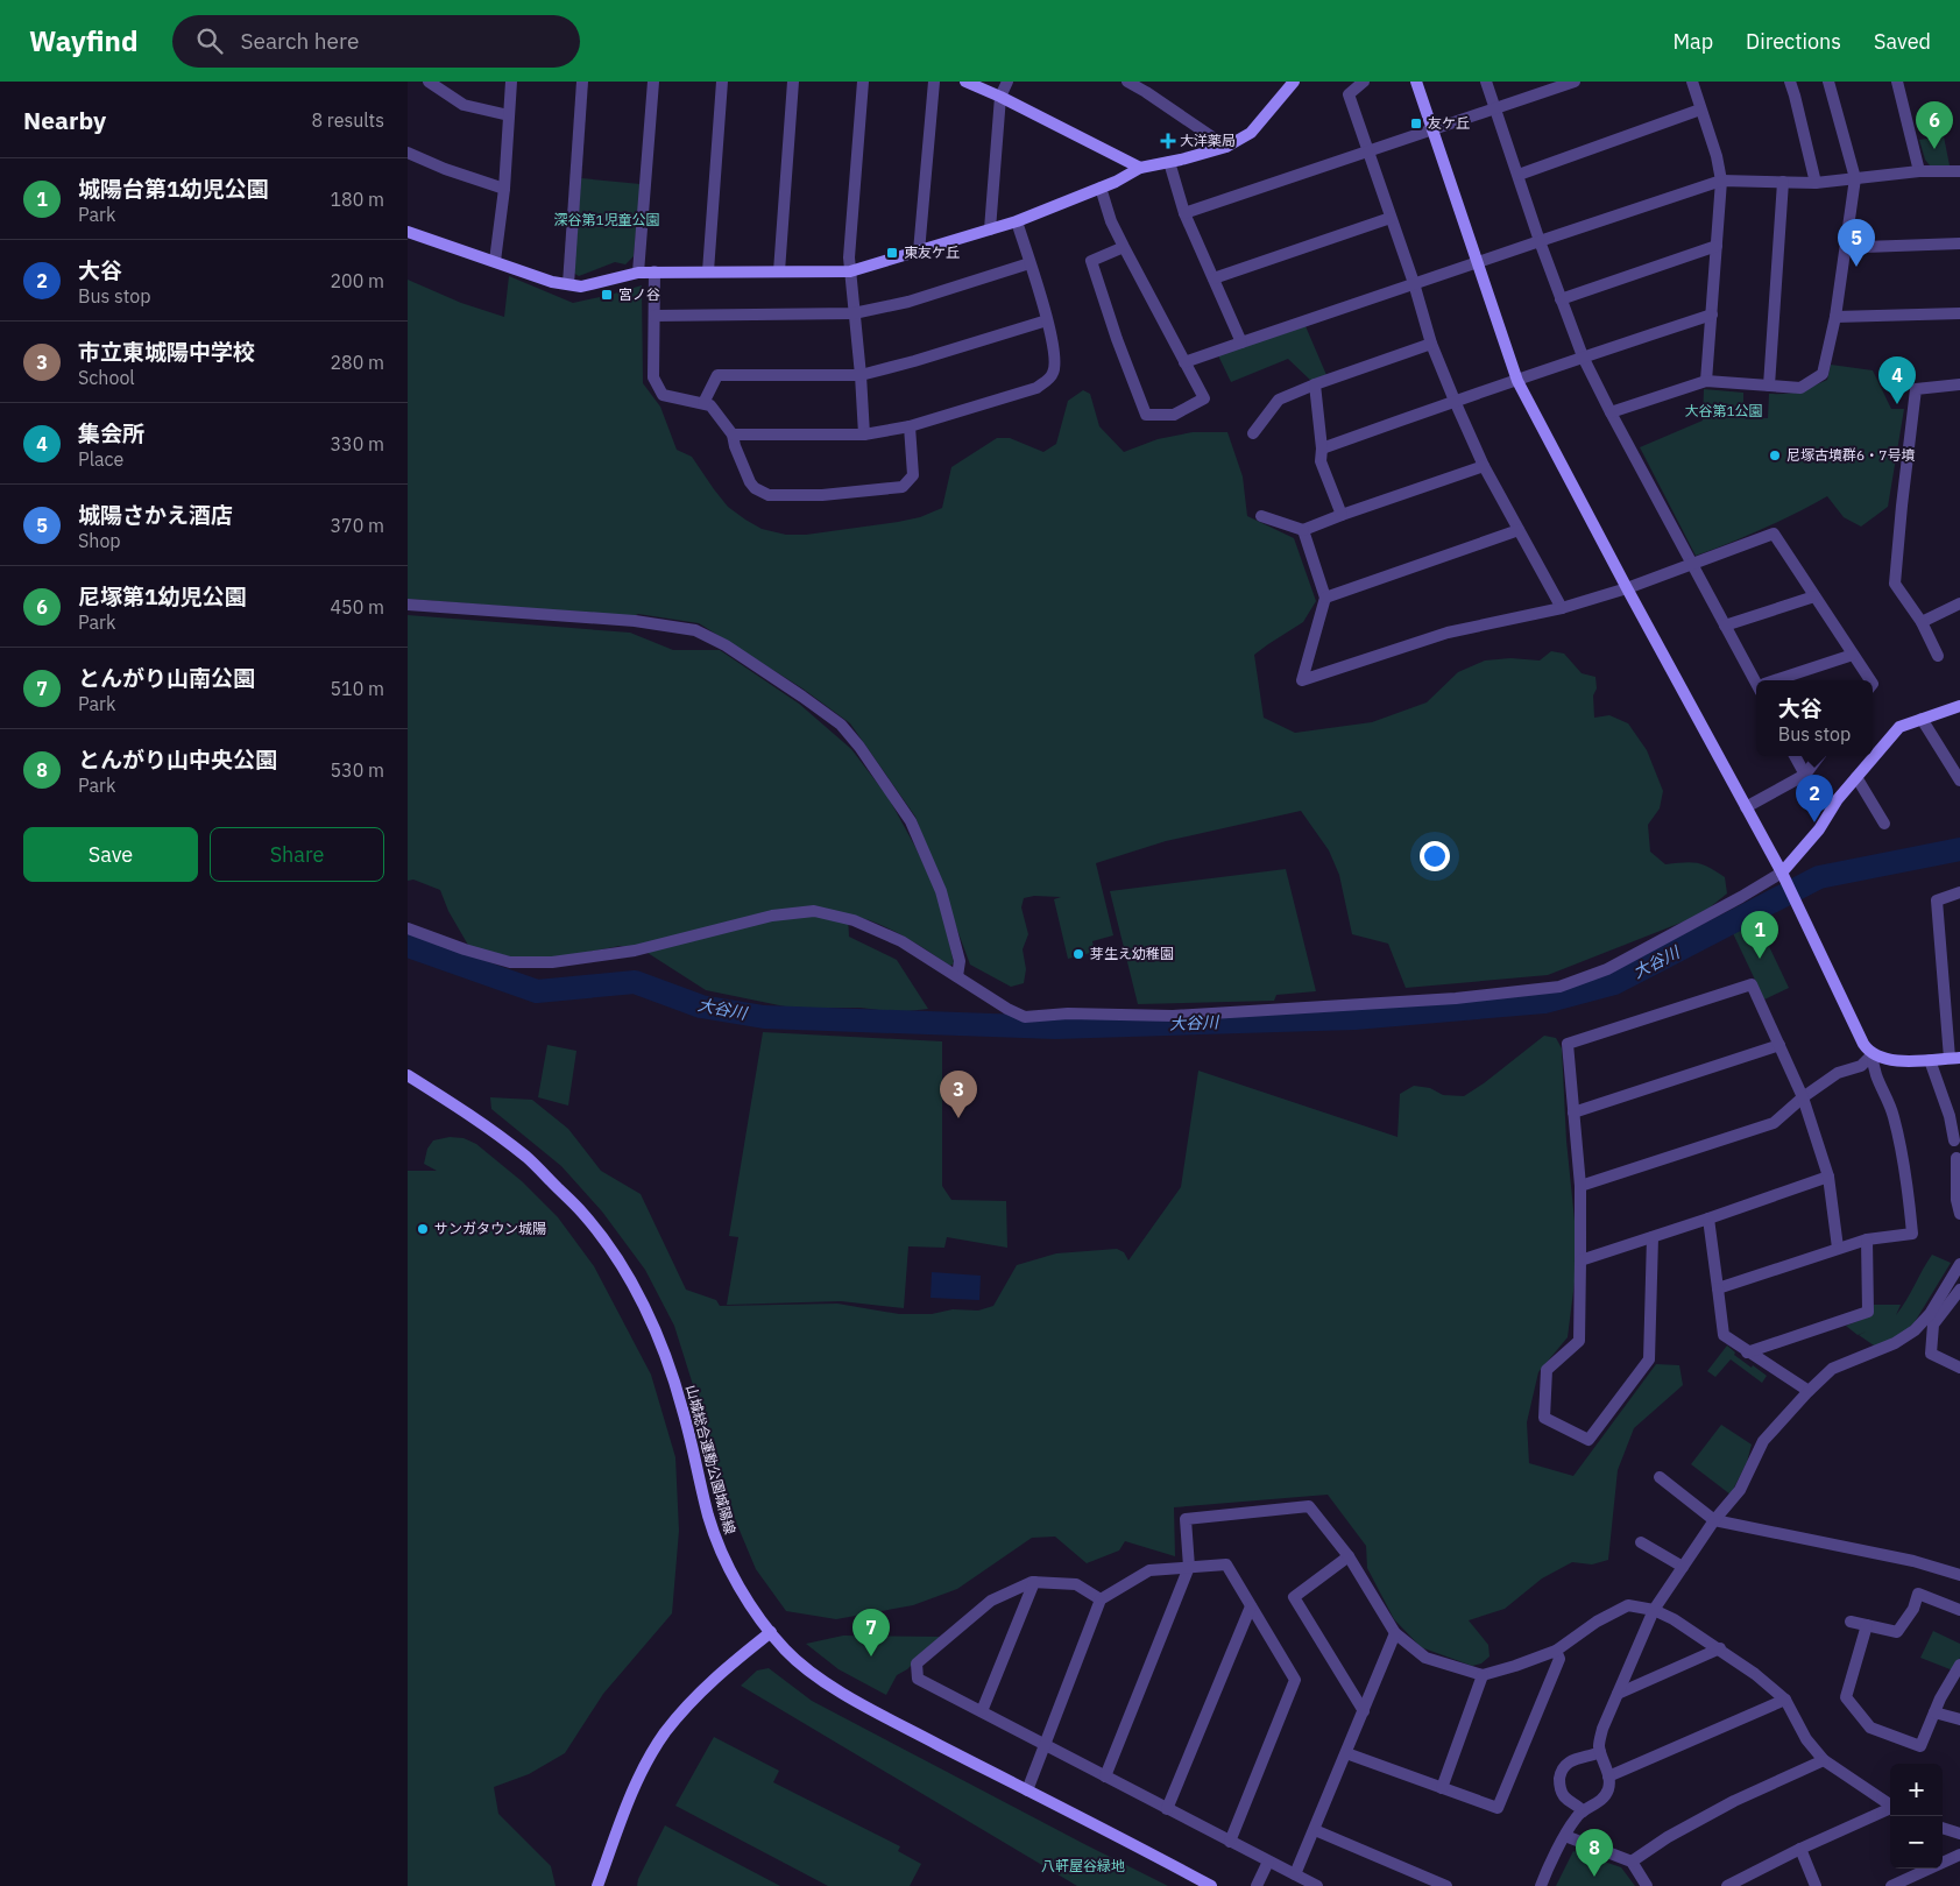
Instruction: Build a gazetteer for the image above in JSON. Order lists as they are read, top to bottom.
{
  "streets": {
    "street": ["山城総合運動公園城陽線"]
  },
  "water": ["大谷川"],
  "parks": ["深谷第1児童公園", "大谷第1公園", "八軒屋谷緑地"],
  "places": {
    "transit": ["友ケ丘", "東友ケ丘", "宮ノ谷"],
    "health": ["大洋薬局"],
    "other": ["尼塚古墳群6・7号墳", "芽生え幼稚園", "サンガタウン城陽"]
  },
  "page": {
    "header": "Wayfind",
    "search": "Search here",
    "nav": ["Map", "Directions", "Saved"],
    "heading": ["Nearby", "8 results"],
    "pins": [
      "6",
      "5",
      "4",
      "2",
      "1",
      "3",
      "7",
      "8"
    ],
    "list": [
      {
        "mark": "1",
        "name": "城陽台第1幼児公園",
        "note": "Park",
        "value": "180 m"
      },
      {
        "mark": "2",
        "name": "大谷",
        "note": "Bus stop",
        "value": "200 m"
      },
      {
        "mark": "3",
        "name": "市立東城陽中学校",
        "note": "School",
        "value": "280 m"
      },
      {
        "mark": "4",
        "name": "集会所",
        "note": "Place",
        "value": "330 m"
      },
      {
        "mark": "5",
        "name": "城陽さかえ酒店",
        "note": "Shop",
        "value": "370 m"
      },
      {
        "mark": "6",
        "name": "尼塚第1幼児公園",
        "note": "Park",
        "value": "450 m"
      },
      {
        "mark": "7",
        "name": "とんがり山南公園",
        "note": "Park",
        "value": "510 m"
      },
      {
        "mark": "8",
        "name": "とんがり山中央公園",
        "note": "Park",
        "value": "530 m"
      }
    ],
    "popup": ["大谷", "Bus stop"],
    "buttons": ["Save", "Share"],
    "map_buttons": ["+", "−"]
  }
}
